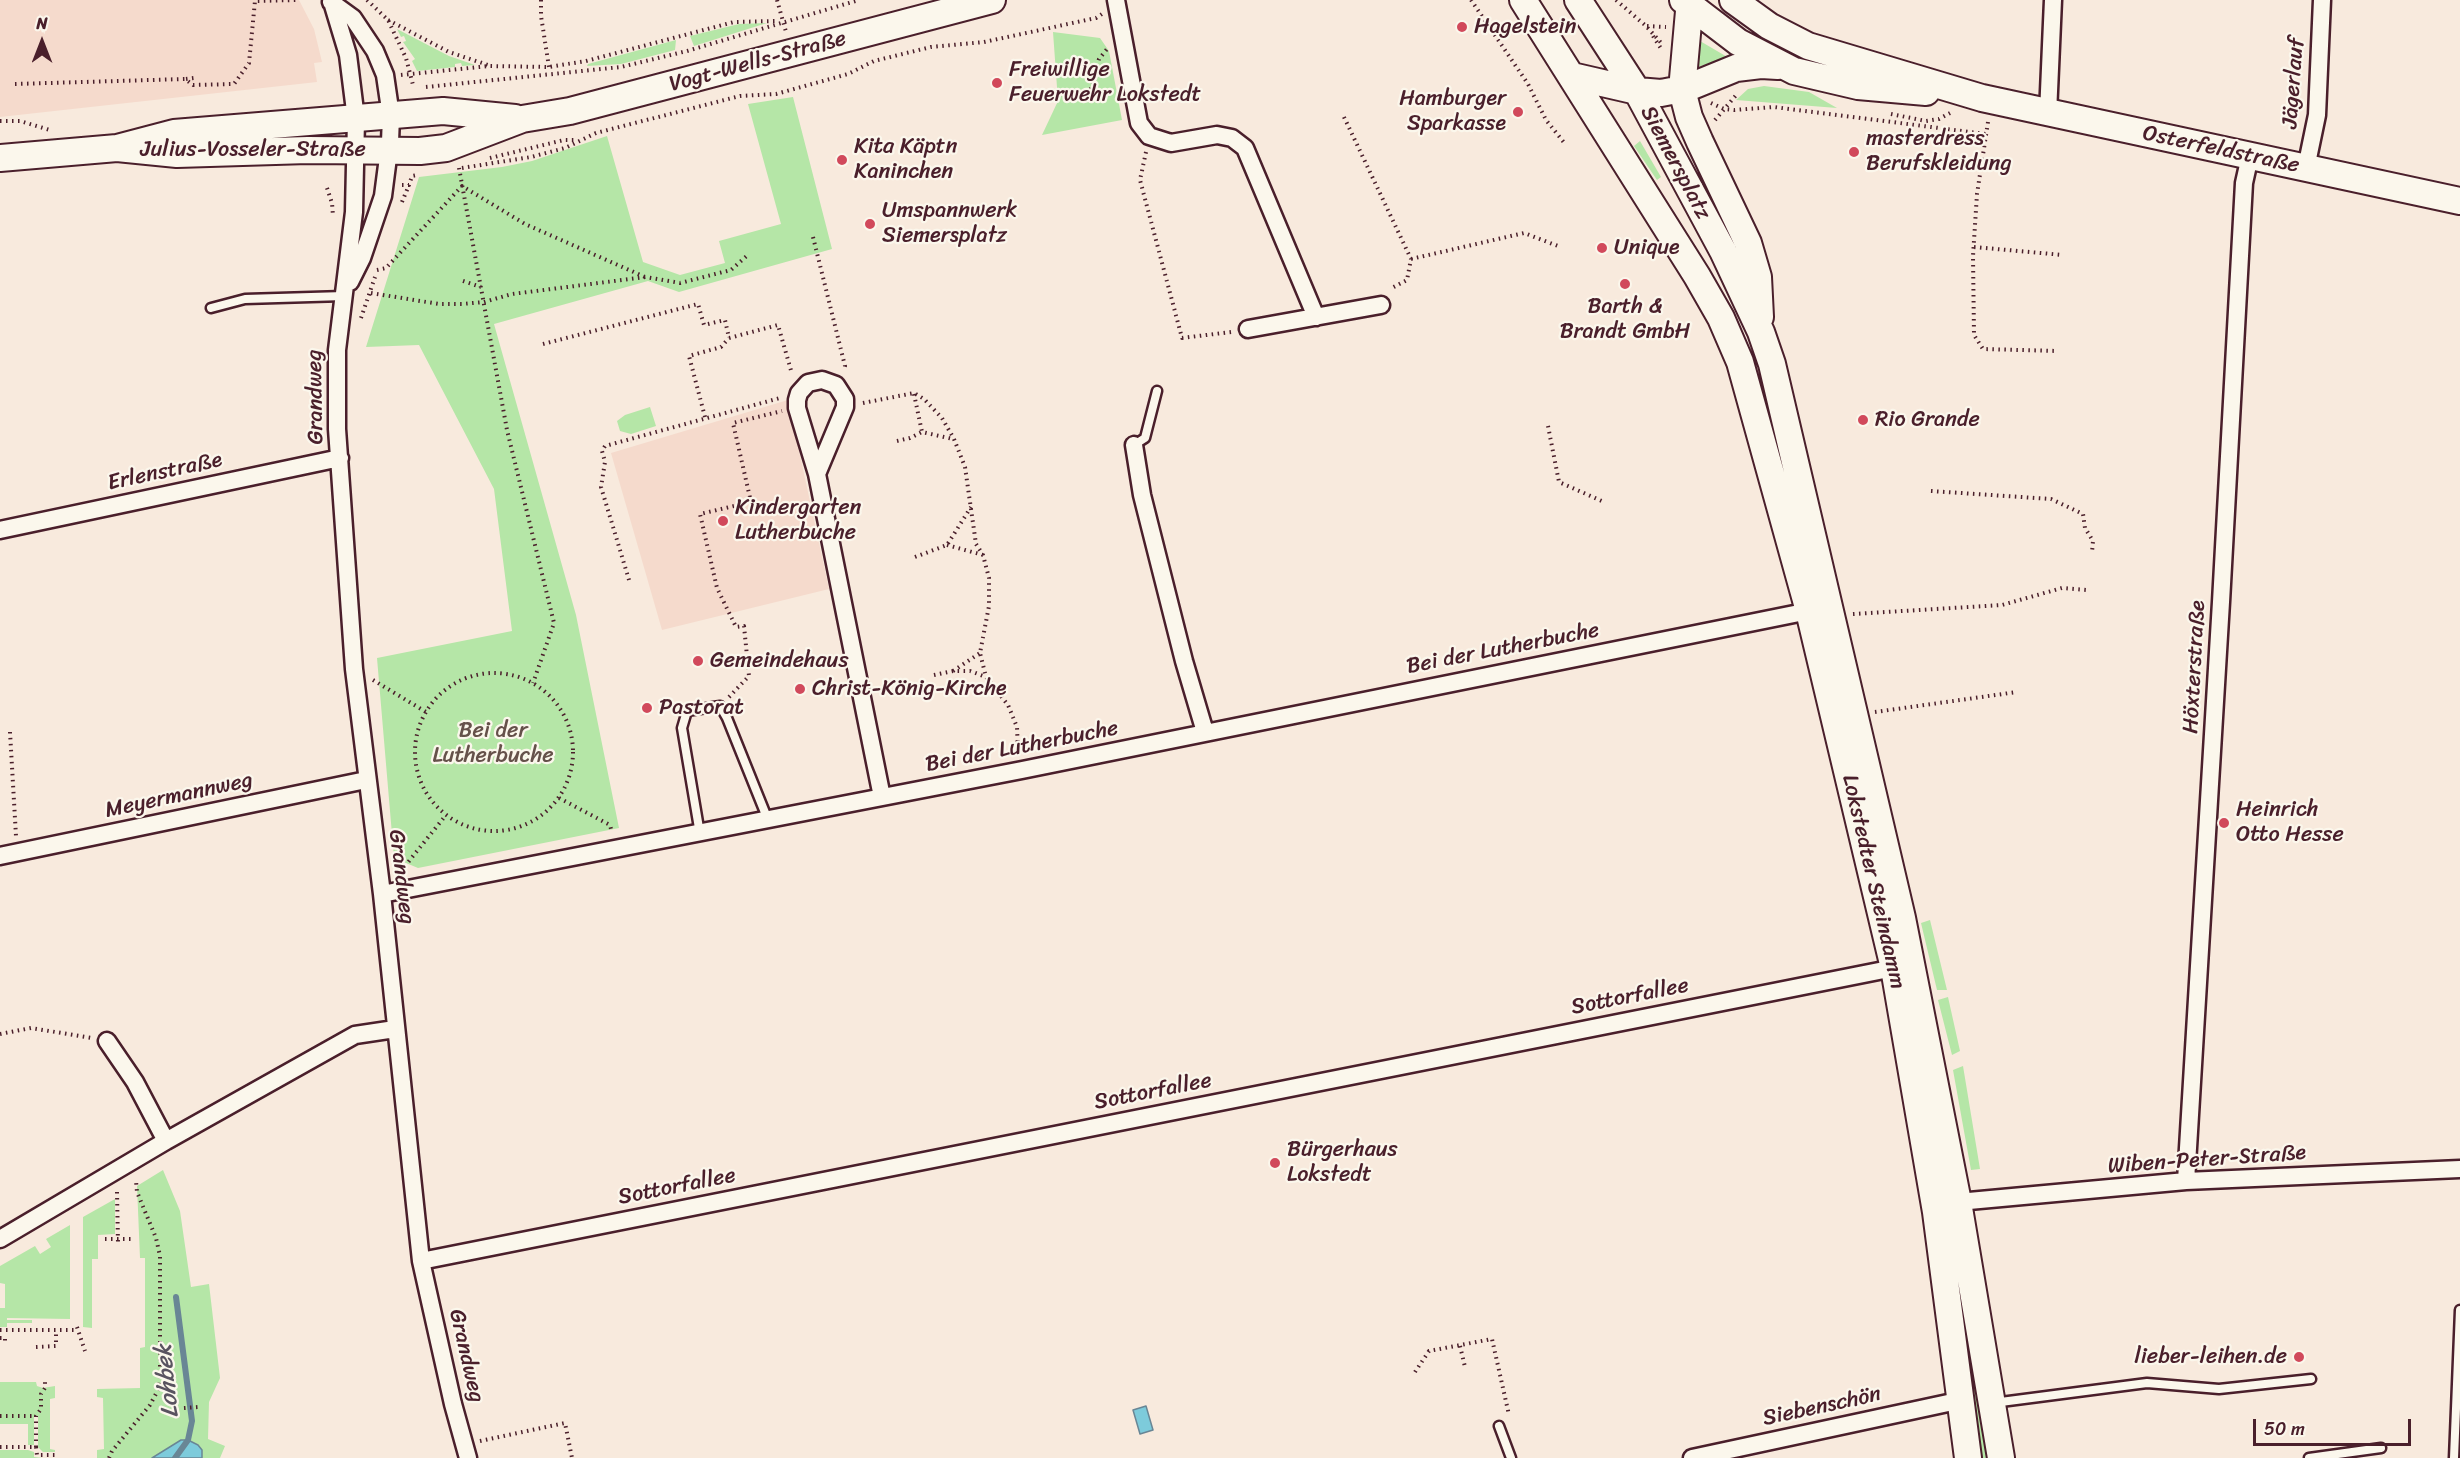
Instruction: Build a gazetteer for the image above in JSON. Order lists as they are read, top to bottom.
{
  "streets": {
    "main road": [
      "Vogt-Wells-Straße",
      "Julius-Vosseler-Straße",
      "Osterfeldstraße",
      "Siemersplatz",
      "Lokstedter Steindamm"
    ],
    "street": [
      "Jägerlauf",
      "Grandweg",
      "Erlenstraße",
      "Bei der Lutherbuche",
      "Höxterstraße",
      "Meyermannweg",
      "Sottorfallee",
      "Wiben-Peter-Straße",
      "Siebenschön"
    ]
  },
  "crossings": [
    ["Vogt-Wells-Straße", "Julius-Vosseler-Straße"],
    ["Vogt-Wells-Straße", "Grandweg"],
    ["Jägerlauf", "Osterfeldstraße"],
    ["Julius-Vosseler-Straße", "Grandweg"],
    ["Osterfeldstraße", "Höxterstraße"],
    ["Siemersplatz", "Lokstedter Steindamm"],
    ["Grandweg", "Erlenstraße"],
    ["Grandweg", "Bei der Lutherbuche"],
    ["Grandweg", "Meyermannweg"],
    ["Grandweg", "Sottorfallee"],
    ["Bei der Lutherbuche", "Lokstedter Steindamm"],
    ["Höxterstraße", "Wiben-Peter-Straße"],
    ["Lokstedter Steindamm", "Sottorfallee"],
    ["Lokstedter Steindamm", "Wiben-Peter-Straße"],
    ["Lokstedter Steindamm", "Siebenschön"]
  ],
  "water": ["Lohbek"],
  "parks": ["Bei der Lutherbuche"],
  "places": [
    "Hagelstein",
    "Freiwillige Feuerwehr Lokstedt",
    "Hamburger Sparkasse",
    "masterdress Berufskleidung",
    "Kita Käptn Kaninchen",
    "Umspannwerk Siemersplatz",
    "Unique",
    "Barth & Brandt GmbH",
    "Rio Grande",
    "Kindergarten Lutherbuche",
    "Gemeindehaus",
    "Christ-König-Kirche",
    "Pastorat",
    "Heinrich Otto Hesse",
    "Bürgerhaus Lokstedt",
    "lieber-leihen.de"
  ],
  "scale_bar": "50 m",
  "north": "top"
}
